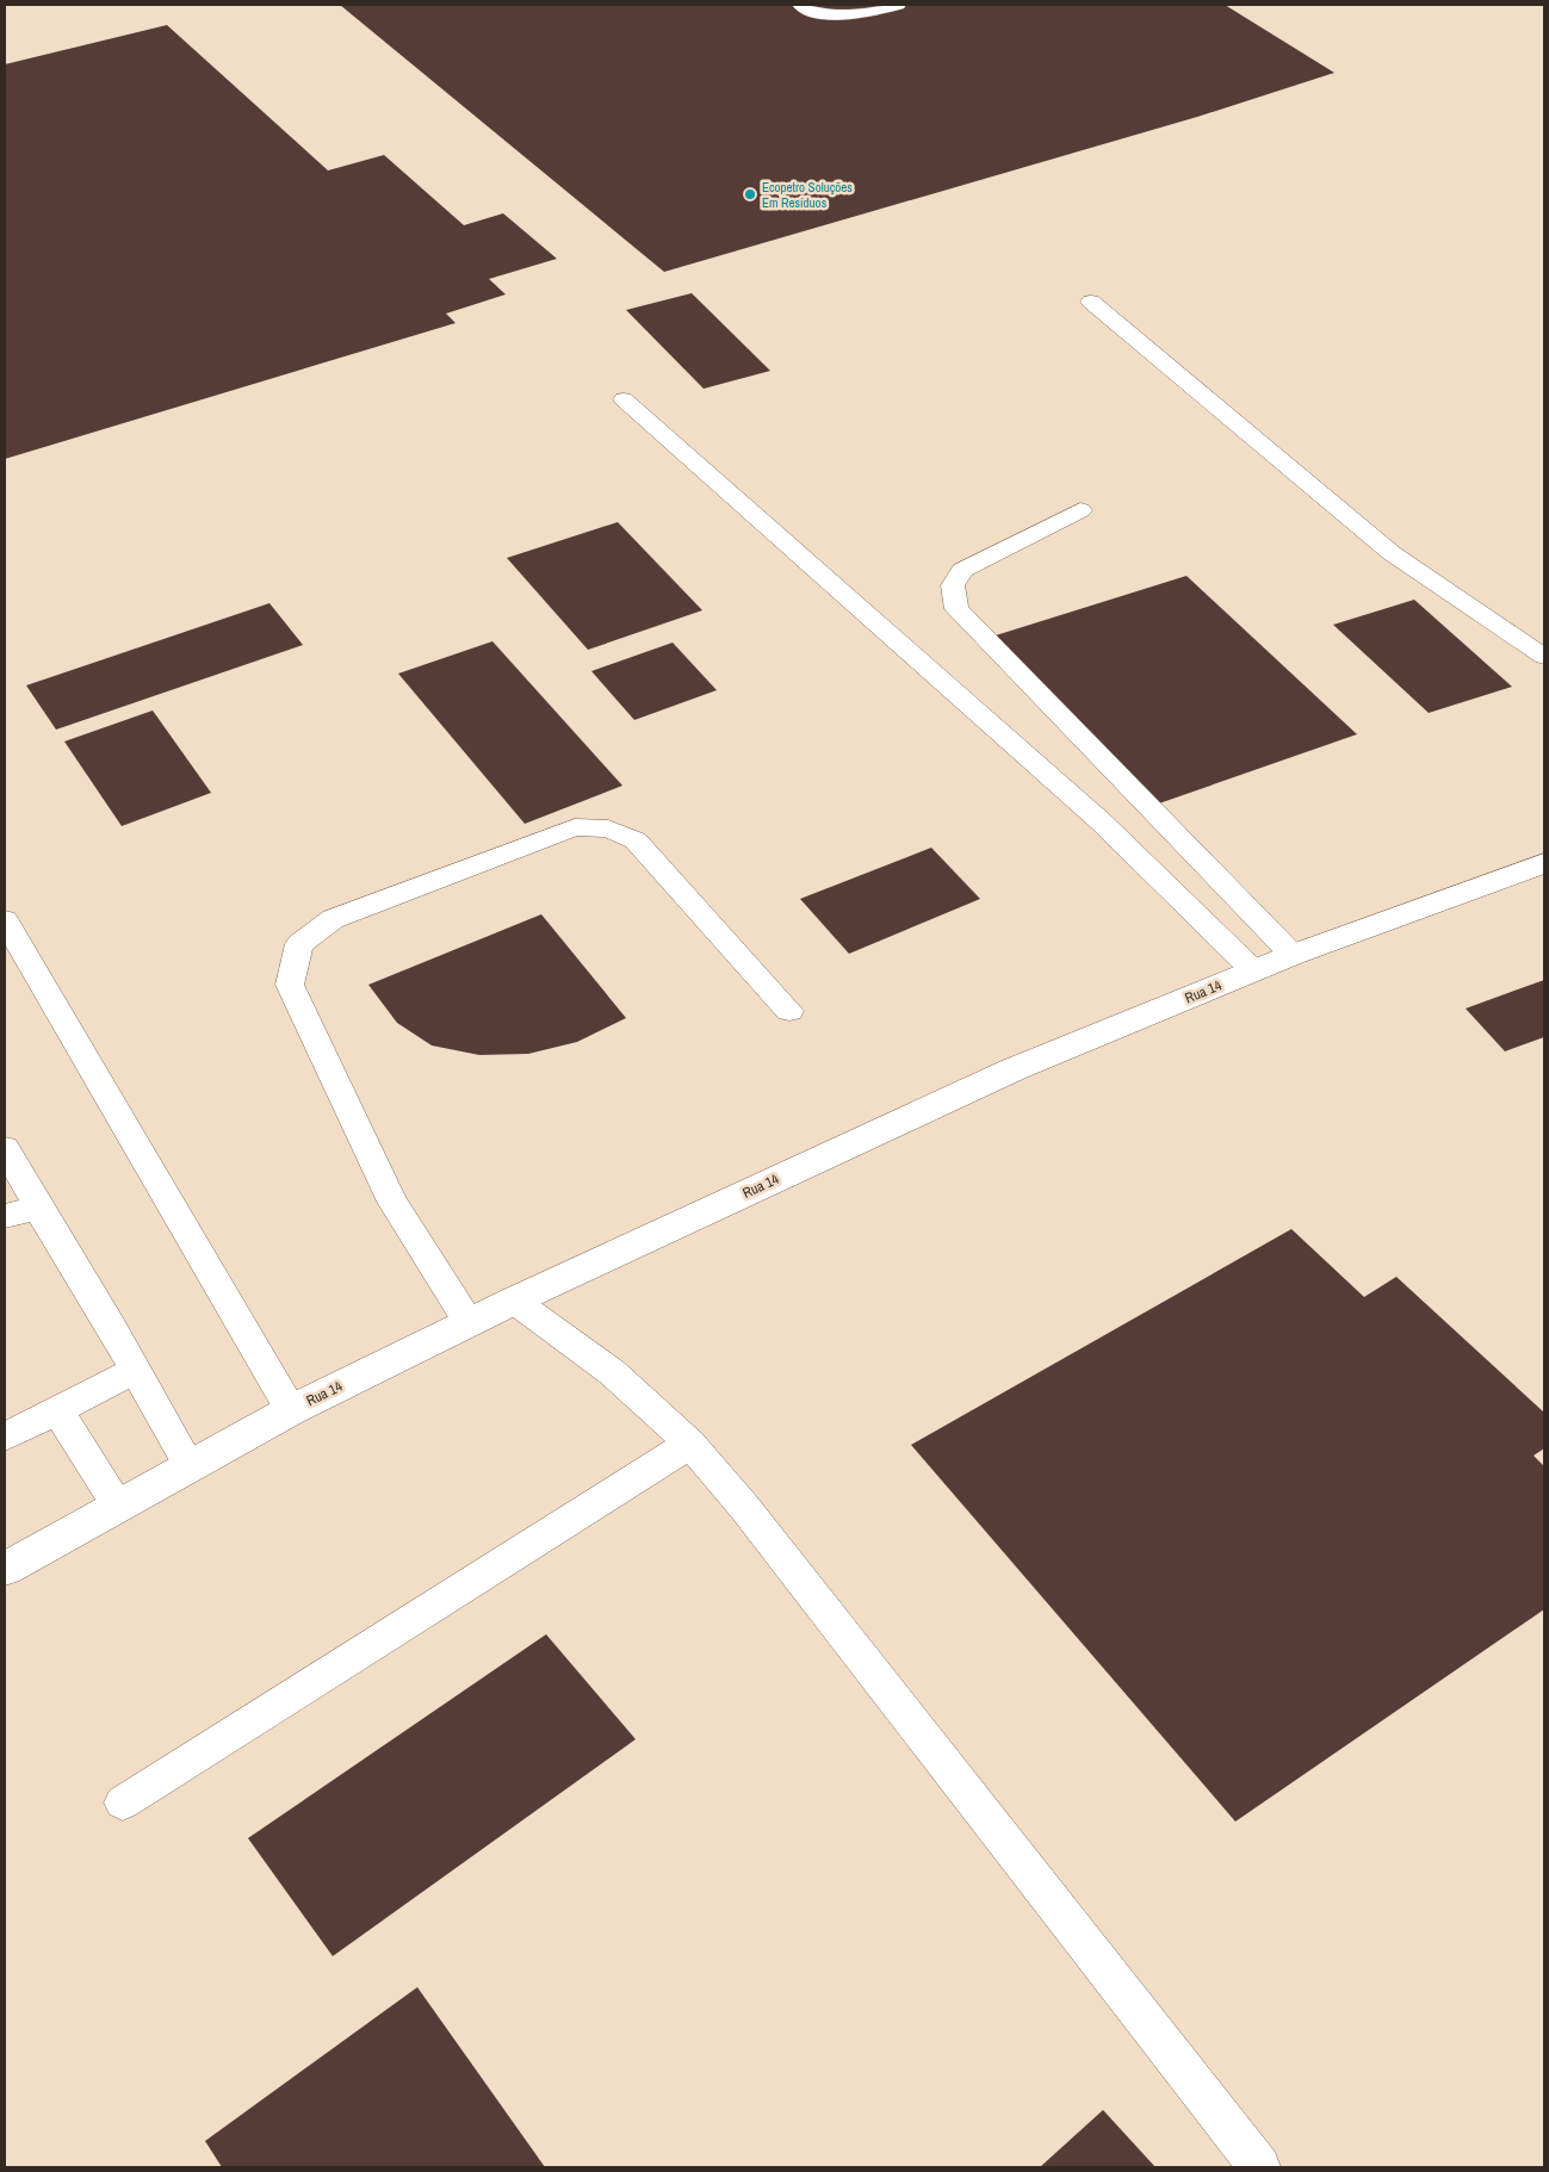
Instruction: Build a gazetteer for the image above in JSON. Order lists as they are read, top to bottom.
{
  "streets": {
    "street": ["Rua 14"]
  },
  "places": ["Ecopetro Soluções Em Resíduos"]
}
